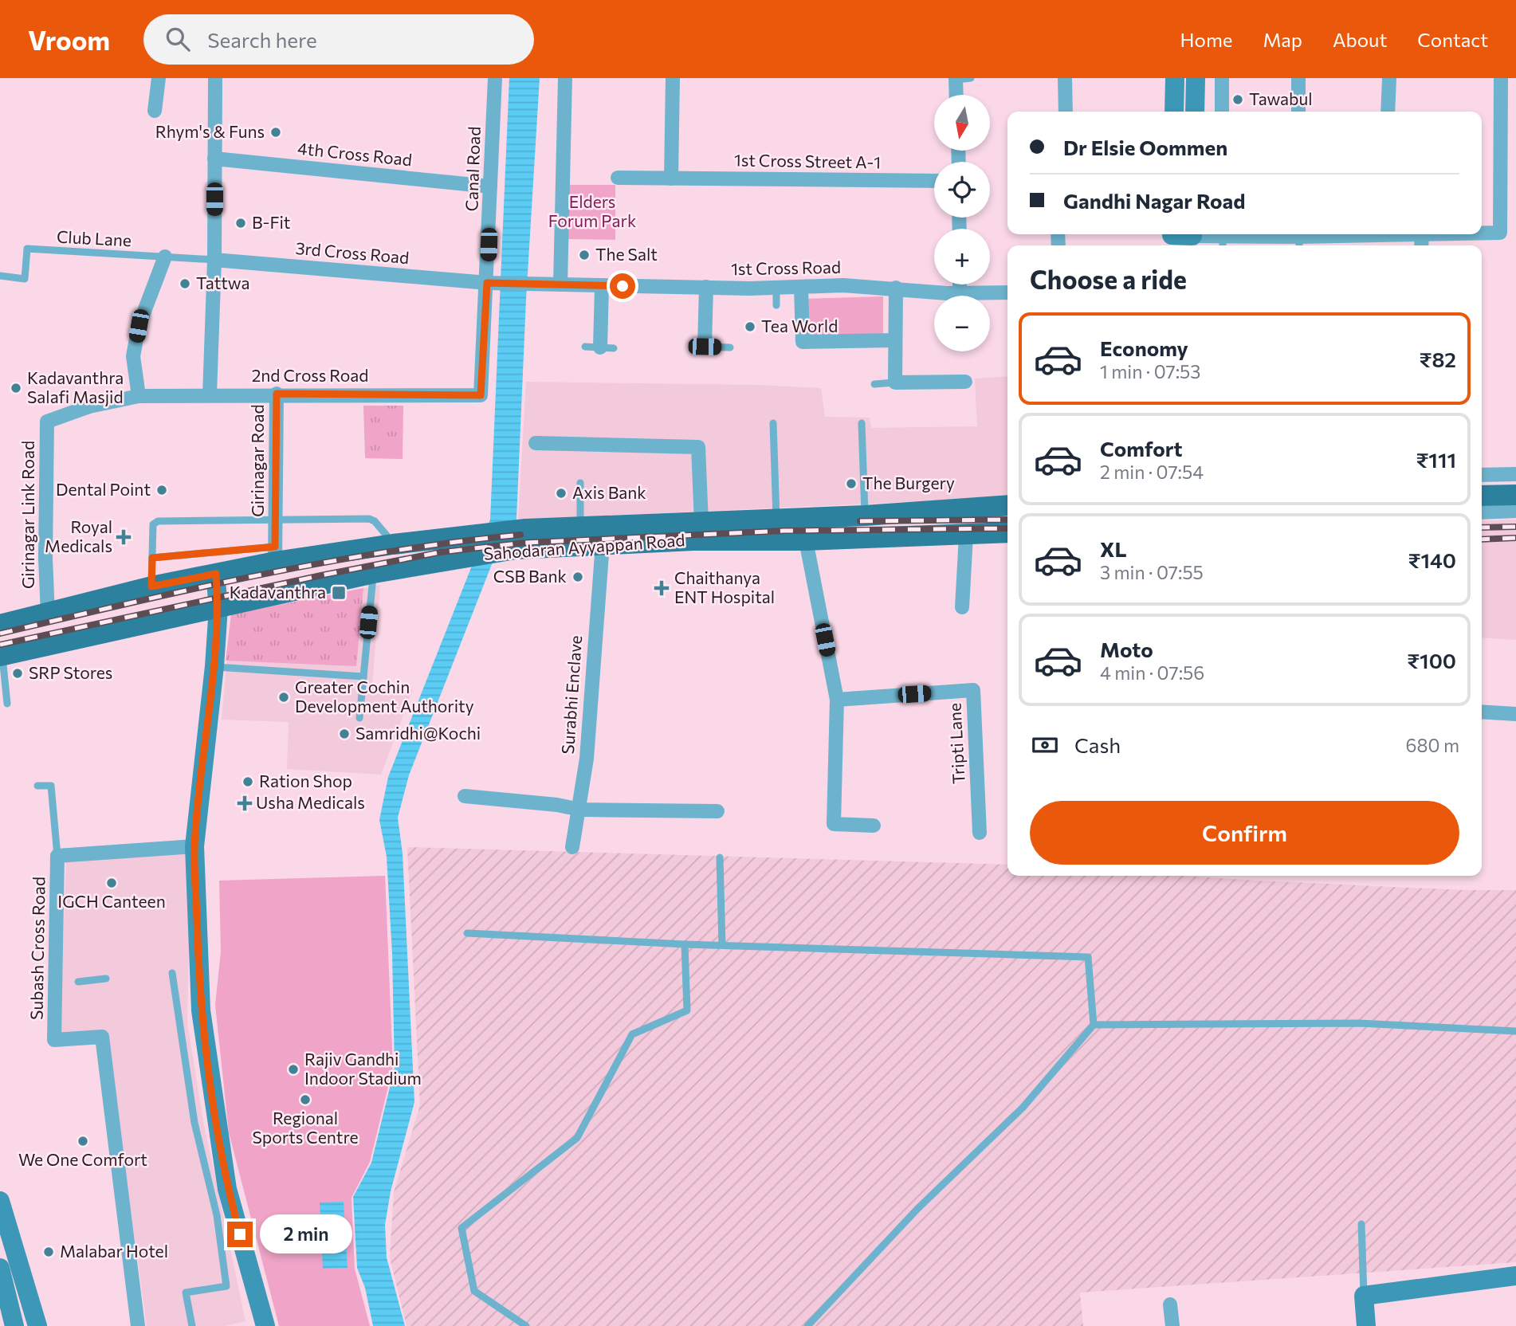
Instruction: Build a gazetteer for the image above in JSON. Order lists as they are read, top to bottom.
{
  "streets": {
    "main road": ["Sahodaran Ayyappan Road"],
    "street": [
      "4th Cross Road",
      "1st Cross Street A-1",
      "Canal Road",
      "3rd Cross Road",
      "1st Cross Road",
      "2nd Cross Road",
      "Girinagar Road",
      "Girinagar Link Road",
      "Surabhi Enclave",
      "Tripti Lane",
      "Subash Cross Road"
    ],
    "lane": ["Club Lane"]
  },
  "crossings": [
    ["4th Cross Road", "Canal Road"],
    ["Canal Road", "3rd Cross Road"],
    ["Canal Road", "2nd Cross Road"],
    ["Club Lane", "3rd Cross Road"],
    ["3rd Cross Road", "1st Cross Road"],
    ["2nd Cross Road", "Girinagar Road"],
    ["2nd Cross Road", "Girinagar Link Road"],
    ["Girinagar Road", "Sahodaran Ayyappan Road"],
    ["Girinagar Link Road", "Sahodaran Ayyappan Road"],
    ["Sahodaran Ayyappan Road", "Surabhi Enclave"]
  ],
  "parks": ["Elders Forum Park"],
  "places": {
    "other": [
      "Tawabul",
      "Rhym's & Funs",
      "B-Fit",
      "The Salt",
      "Tattwa",
      "Tea World",
      "Kadavanthra Salafi Masjid",
      "The Burgery",
      "Dental Point",
      "Axis Bank",
      "CSB Bank",
      "SRP Stores",
      "Greater Cochin Development Authority",
      "Samridhi@Kochi",
      "Ration Shop",
      "IGCH Canteen",
      "Rajiv Gandhi Indoor Stadium",
      "Regional Sports Centre",
      "We One Comfort",
      "Malabar Hotel"
    ],
    "health": ["Royal Medicals", "Chaithanya ENT Hospital", "Usha Medicals"],
    "transit": ["Kadavanthra"]
  },
  "north": "bottom",
  "page": {
    "header": "Vroom",
    "search": "Search here",
    "nav": [
      "Home",
      "Map",
      "About",
      "Contact"
    ],
    "map_buttons": ["+", "−"],
    "banner": ["Dr Elsie Oommen", "Gandhi Nagar Road"],
    "heading": "Choose a ride",
    "list": [
      {
        "name": "Economy",
        "note": "1 min · 07:53",
        "value": "₹82"
      },
      {
        "name": "Comfort",
        "note": "2 min · 07:54",
        "value": "₹111"
      },
      {
        "name": "XL",
        "note": "3 min · 07:55",
        "value": "₹140"
      },
      {
        "name": "Moto",
        "note": "4 min · 07:56",
        "value": "₹100"
      }
    ],
    "pay": ["Cash", "680 m"],
    "buttons": "Confirm",
    "bubble": "2 min"
  }
}
